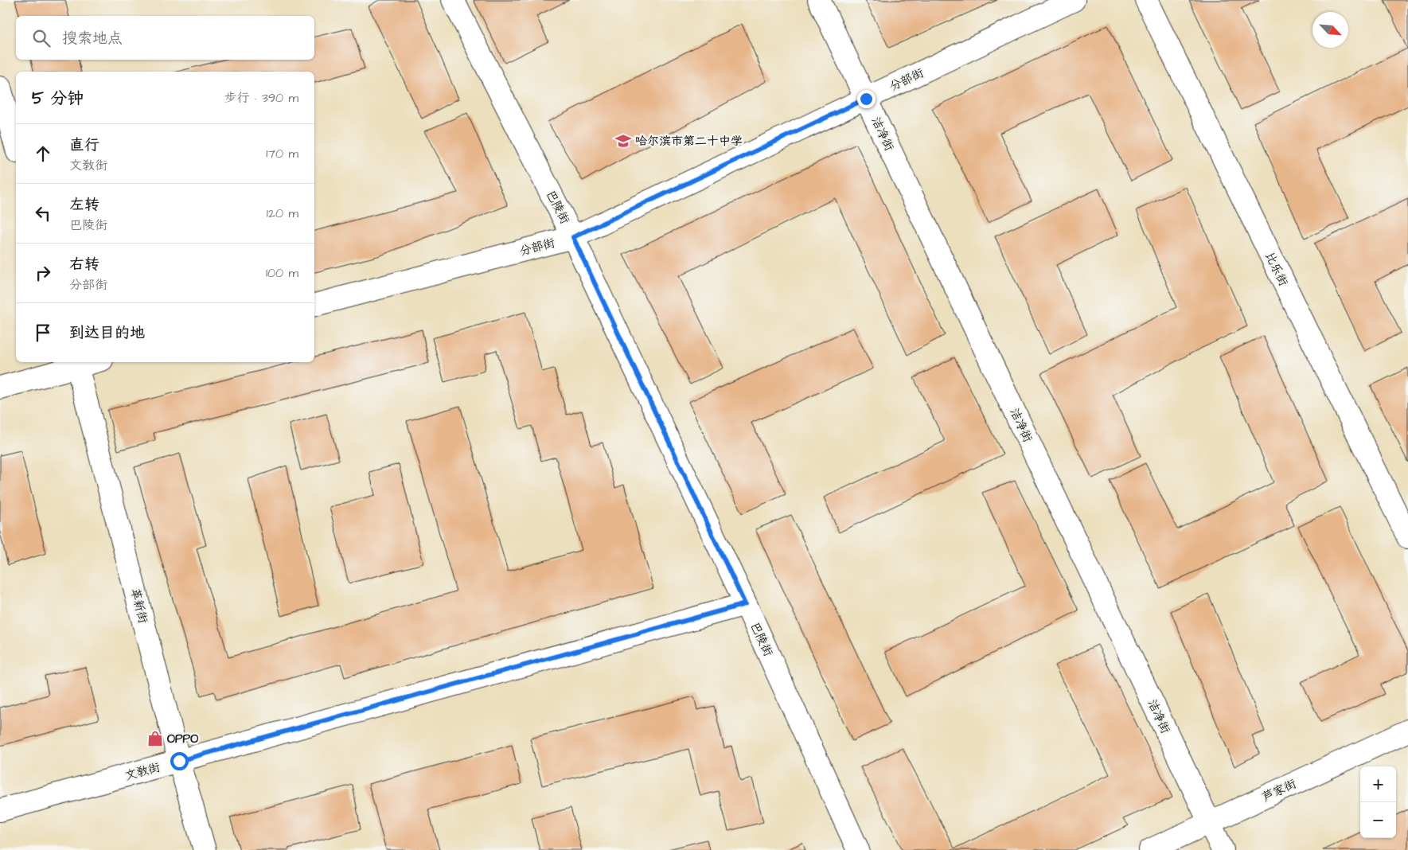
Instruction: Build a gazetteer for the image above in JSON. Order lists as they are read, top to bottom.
{
  "streets": {
    "street": [
      "分部街",
      "洁净街",
      "巴陵街",
      "比乐街",
      "革新街",
      "文教街",
      "芦家街"
    ]
  },
  "crossings": [
    ["分部街", "洁净街"],
    ["分部街", "巴陵街"],
    ["洁净街", "芦家街"],
    ["巴陵街", "文教街"],
    ["革新街", "文教街"]
  ],
  "places": {
    "school or university": ["哈尔滨市第二十中学"],
    "shop": ["OPPO"]
  },
  "north": "bottom right",
  "page": {
    "search": "搜索地点",
    "heading": ["5 分钟", "步行 · 390 m"],
    "list": [
      ["直行", "文教街", "170 m"],
      ["左转", "巴陵街", "120 m"],
      ["右转", "分部街", "100 m"],
      "到达目的地"
    ],
    "map_buttons": ["+", "−"]
  }
}
